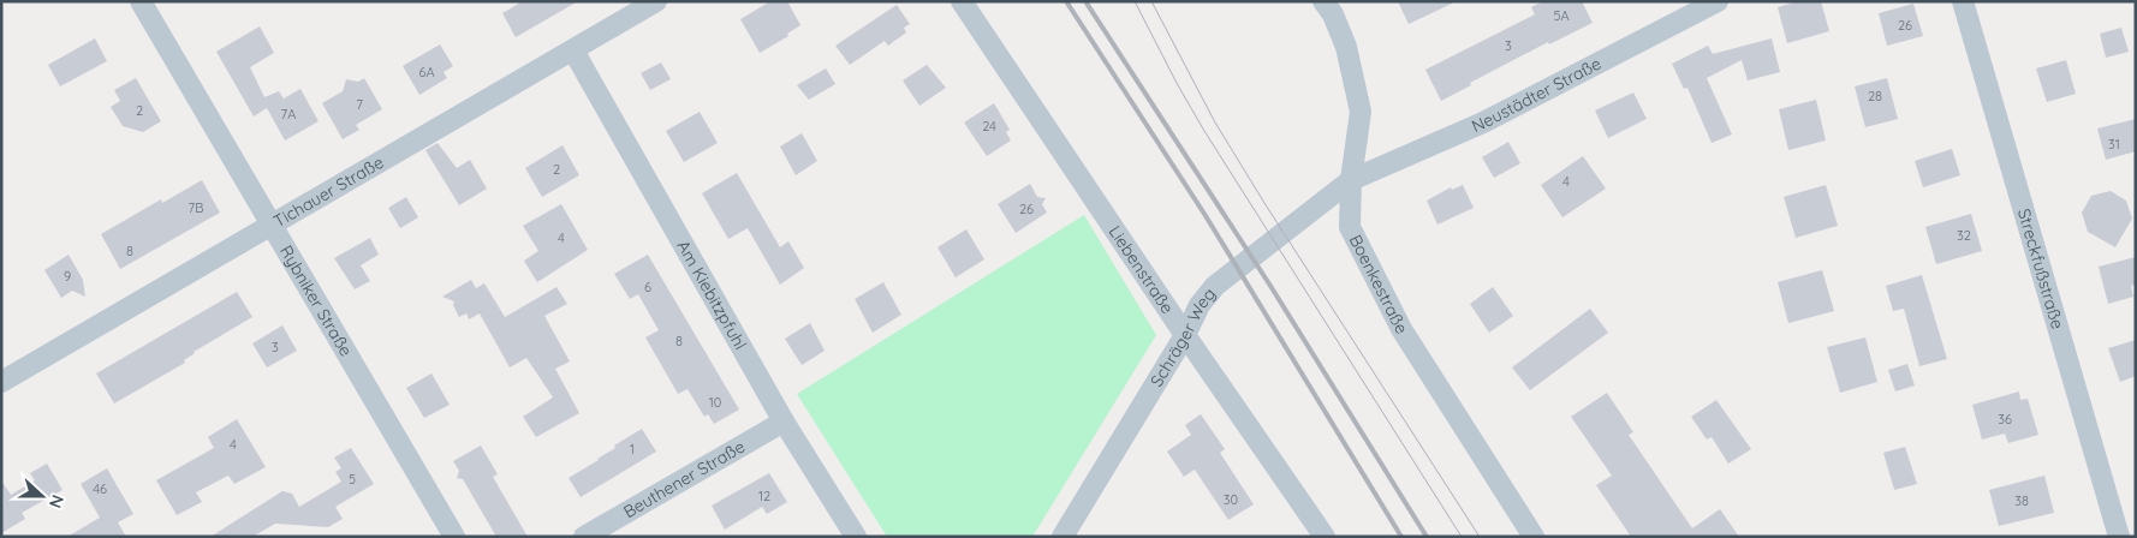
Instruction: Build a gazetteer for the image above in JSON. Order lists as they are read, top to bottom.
{
  "streets": {
    "street": [
      "Neustädter Straße",
      "Tichauer Straße",
      "Streckfußstraße",
      "Liebenstraße",
      "Boenkestraße",
      "Am Kiebitzpfuhl",
      "Rybniker Straße",
      "Schräger Weg",
      "Beuthener Straße"
    ]
  },
  "crossings": [
    ["Neustädter Straße", "Boenkestraße"],
    ["Neustädter Straße", "Schräger Weg"],
    ["Tichauer Straße", "Am Kiebitzpfuhl"],
    ["Tichauer Straße", "Rybniker Straße"],
    ["Liebenstraße", "Schräger Weg"],
    ["Boenkestraße", "Schräger Weg"],
    ["Am Kiebitzpfuhl", "Beuthener Straße"]
  ],
  "house_numbers": [
    "5A",
    "26",
    "3",
    "6A",
    "28",
    "7",
    "2",
    "7A",
    "24",
    "31",
    "2",
    "4",
    "7B",
    "26",
    "32",
    "4",
    "8",
    "9",
    "6",
    "8",
    "3",
    "10",
    "36",
    "4",
    "1",
    "5",
    "46",
    "12",
    "30",
    "38"
  ],
  "north": "right"
}
